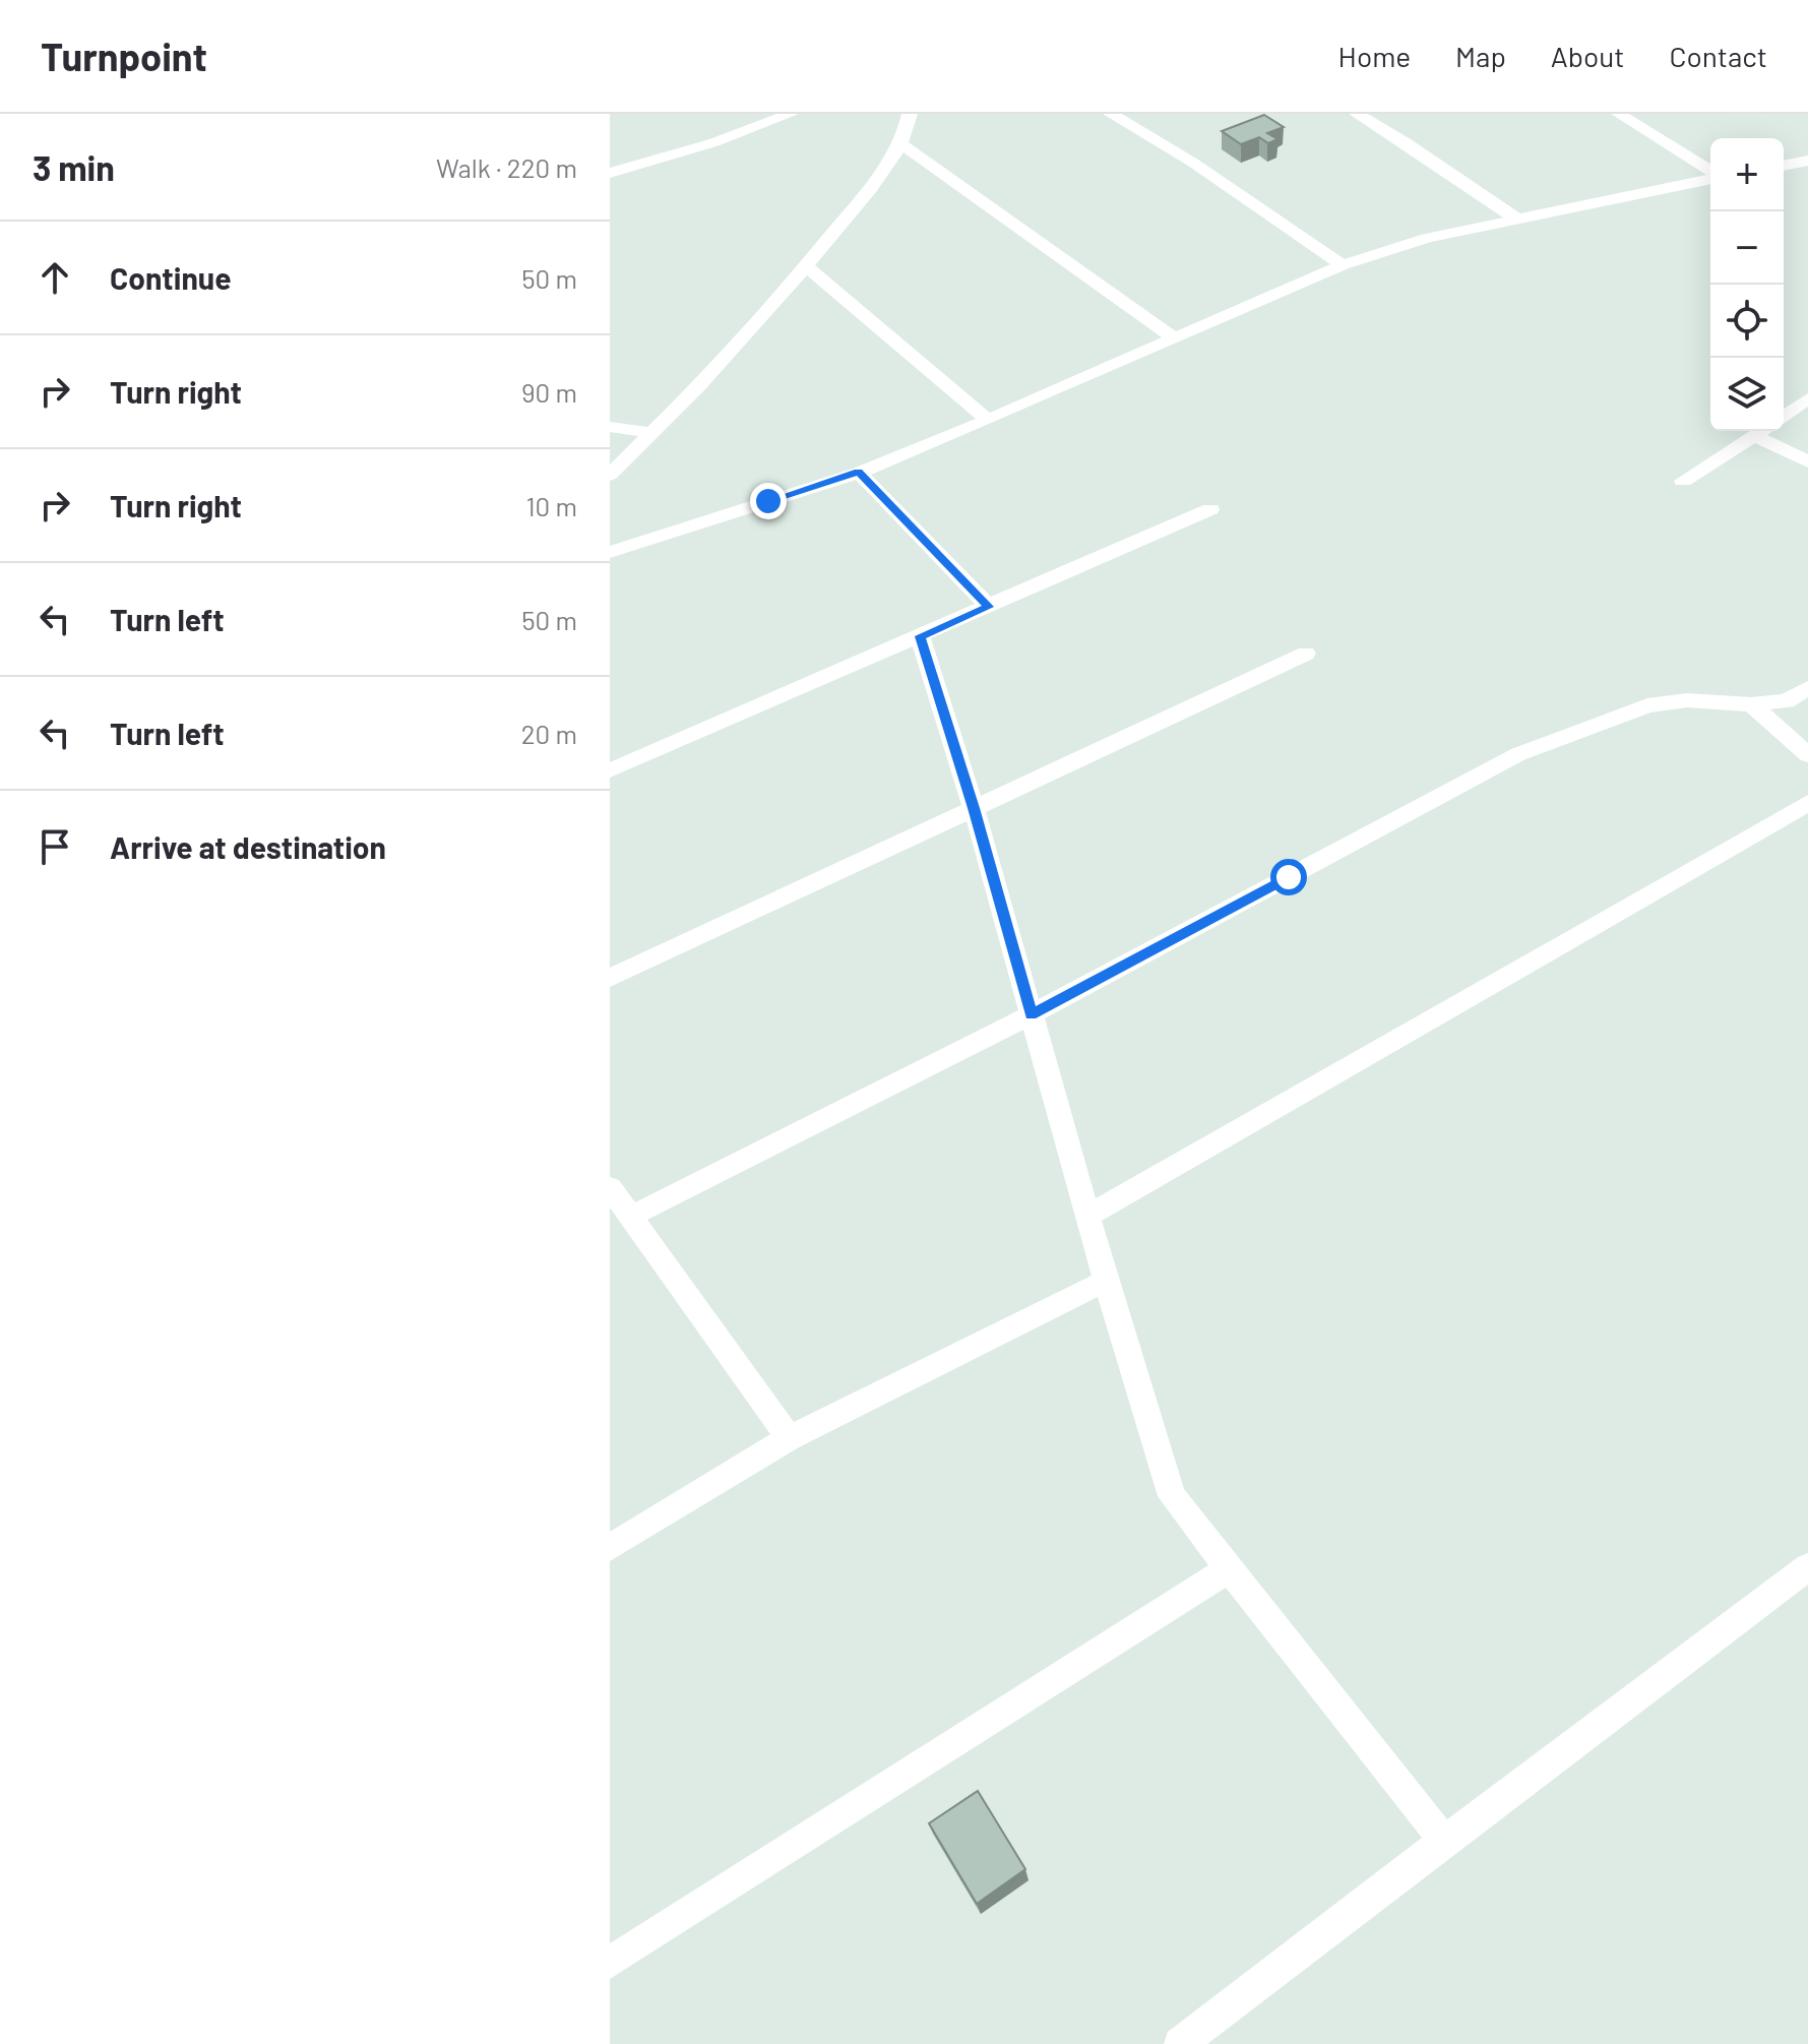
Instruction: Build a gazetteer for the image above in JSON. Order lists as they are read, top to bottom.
{
  "page": {
    "header": "Turnpoint",
    "nav": [
      "Home",
      "Map",
      "About",
      "Contact"
    ],
    "heading": ["3 min", "Walk · 220 m"],
    "map_buttons": ["+", "−"],
    "list": [
      ["Continue", "50 m"],
      ["Turn right", "90 m"],
      ["Turn right", "10 m"],
      ["Turn left", "50 m"],
      ["Turn left", "20 m"],
      "Arrive at destination"
    ]
  }
}
